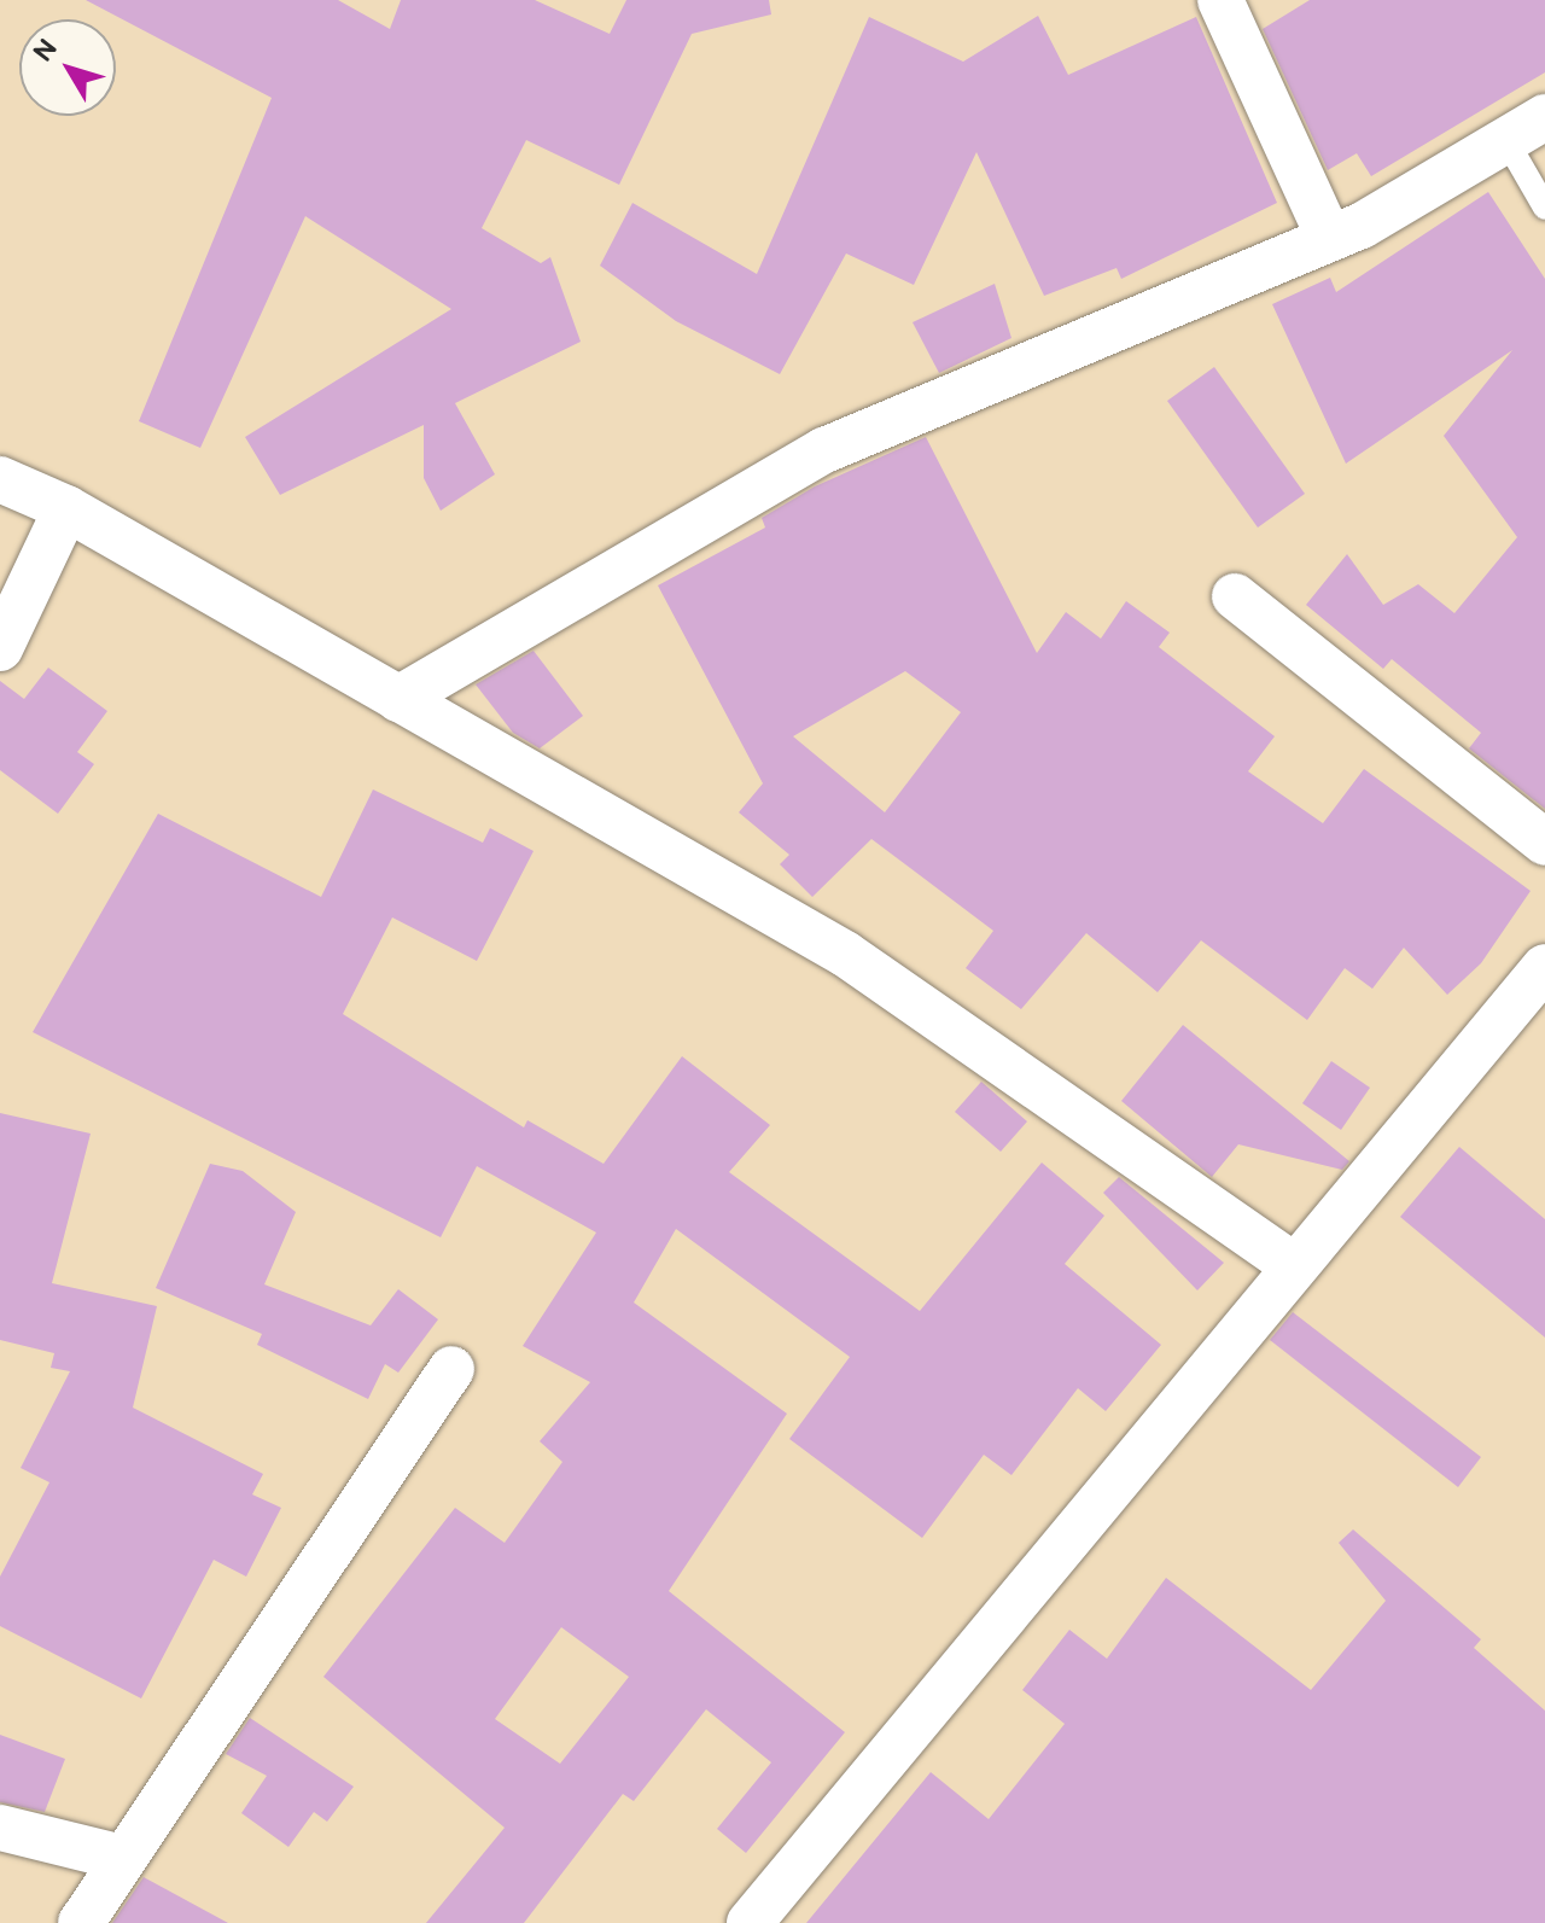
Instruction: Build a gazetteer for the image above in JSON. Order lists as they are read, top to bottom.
{
  "north": "top left"
}
